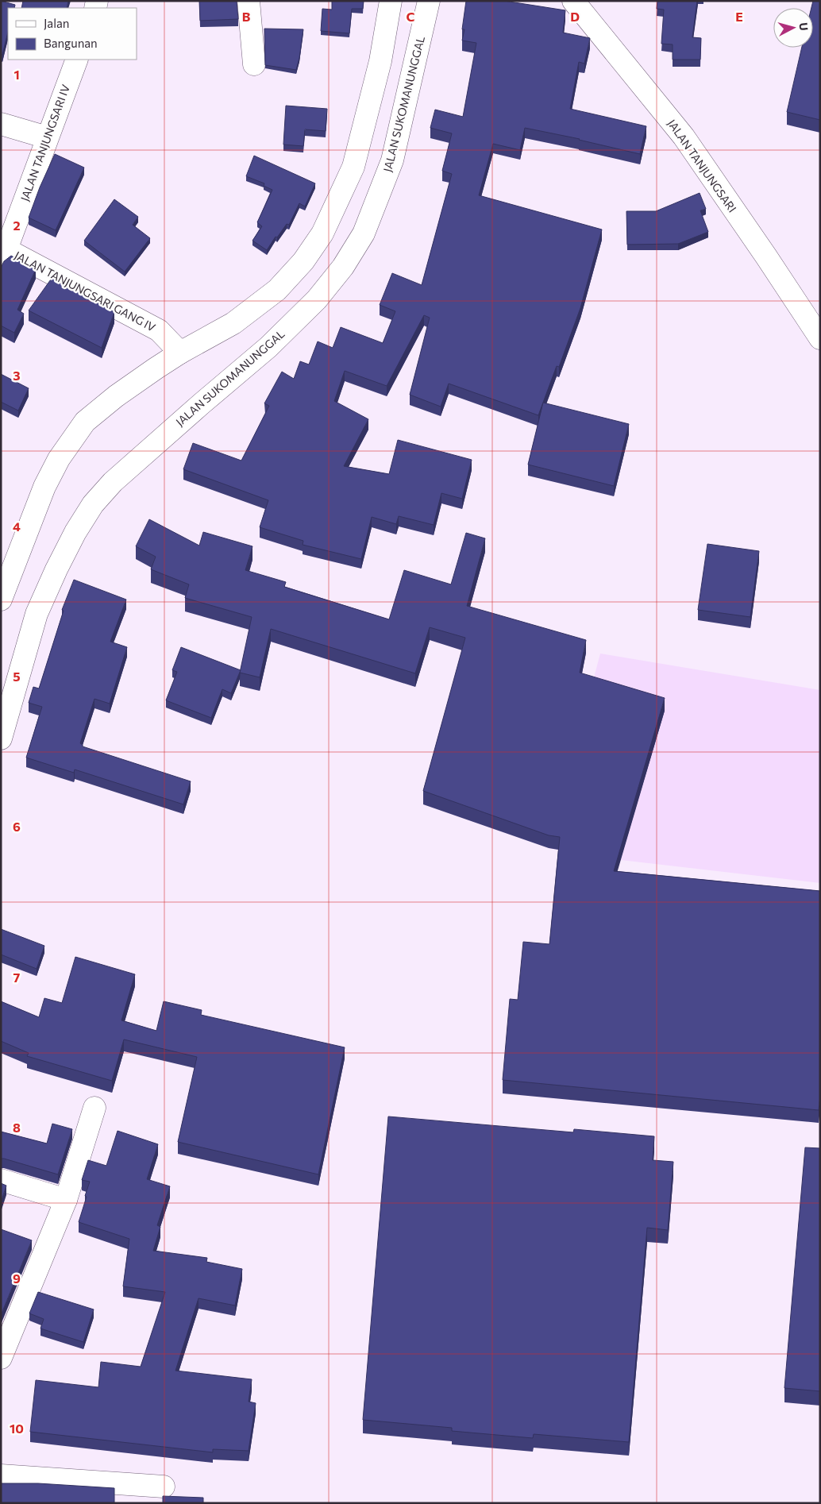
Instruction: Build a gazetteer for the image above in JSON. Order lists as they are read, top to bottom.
{
  "streets": {
    "main road": [
      "JALAN SUKOMANUNGGAL",
      "JALAN TANJUNGSARI IV",
      "JALAN TANJUNGSARI",
      "JALAN TANJUNGSARI GANG IV"
    ]
  },
  "crossings": [
    ["JALAN TANJUNGSARI IV", "JALAN TANJUNGSARI GANG IV"]
  ],
  "legend": ["Jalan", "Bangunan"],
  "north": "right",
  "grid": {
    "columns": [
      "B",
      "C",
      "D",
      "E"
    ],
    "rows": [
      "1",
      "2",
      "3",
      "4",
      "5",
      "6",
      "7",
      "8",
      "9",
      "10"
    ]
  }
}
